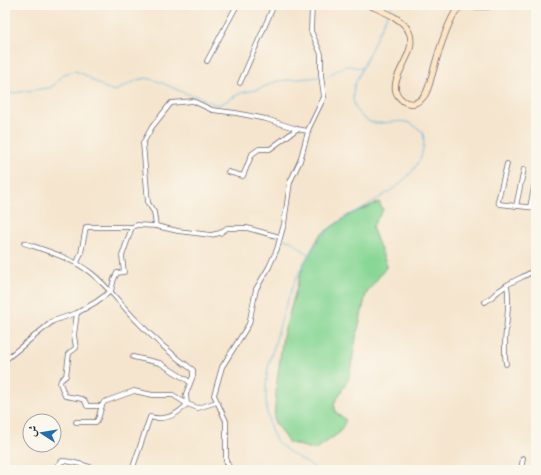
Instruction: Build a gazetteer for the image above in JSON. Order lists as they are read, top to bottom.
{
  "north": "left"
}
